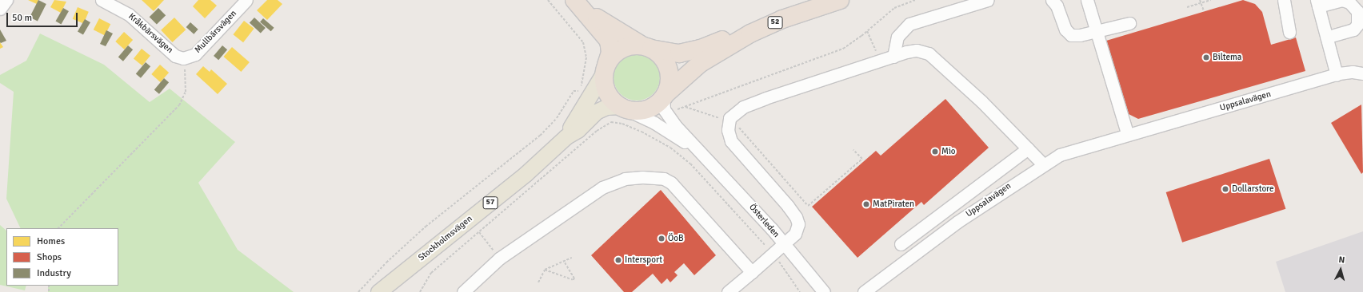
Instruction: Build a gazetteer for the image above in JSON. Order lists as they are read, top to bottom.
{
  "streets": {
    "highway": ["52"],
    "main road": ["57", "Stockholmsvägen"],
    "street": [
      "Mullbärsvägen",
      "Kråkbärsvägen",
      "Uppsalavägen",
      "Österleden"
    ]
  },
  "crossings": [
    ["52", "Österleden"],
    ["52", "Stockholmsvägen"],
    ["Mullbärsvägen", "Kråkbärsvägen"],
    ["Österleden", "Stockholmsvägen"]
  ],
  "places": [
    "Biltema",
    "Mio",
    "Dollarstore",
    "MatPiraten",
    "ÖoB",
    "Intersport"
  ],
  "legend": ["Homes", "Shops", "Industry"],
  "scale_bar": "50 m",
  "north": "top"
}
